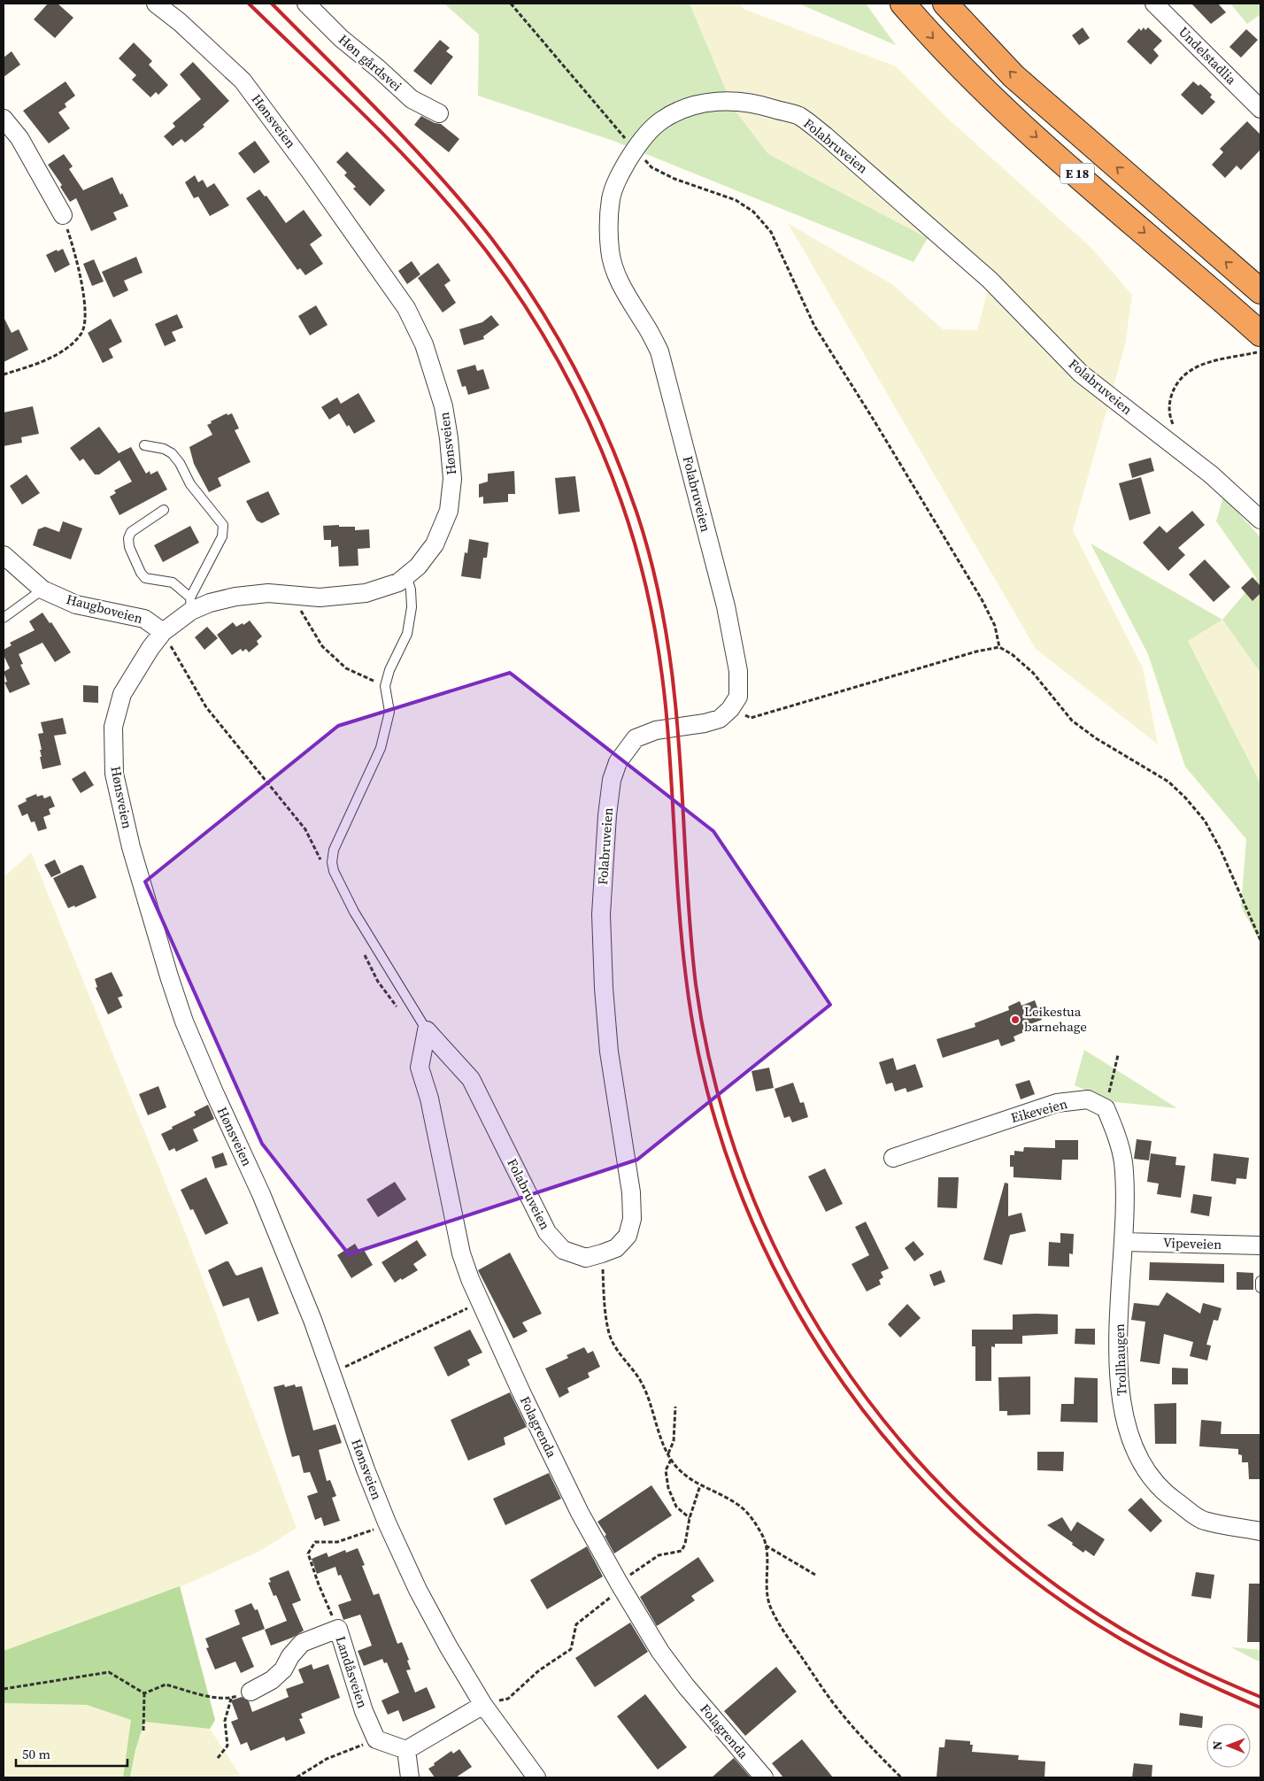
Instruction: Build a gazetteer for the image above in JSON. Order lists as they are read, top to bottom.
{
  "streets": {
    "highway": ["E 18"],
    "street": [
      "Undelstadlia",
      "Høn gårdsvei",
      "Hønsveien",
      "Folabruveien",
      "Haugboveien",
      "Eikeveien",
      "Vipeveien",
      "Trollhaugen",
      "Folagrenda",
      "Landåsveien"
    ]
  },
  "crossings": [
    ["Hønsveien", "Haugboveien"],
    ["Folabruveien", "Folagrenda"],
    ["Vipeveien", "Trollhaugen"]
  ],
  "places": ["Leikestua barnehage"],
  "scale_bar": "50 m",
  "north": "left"
}
